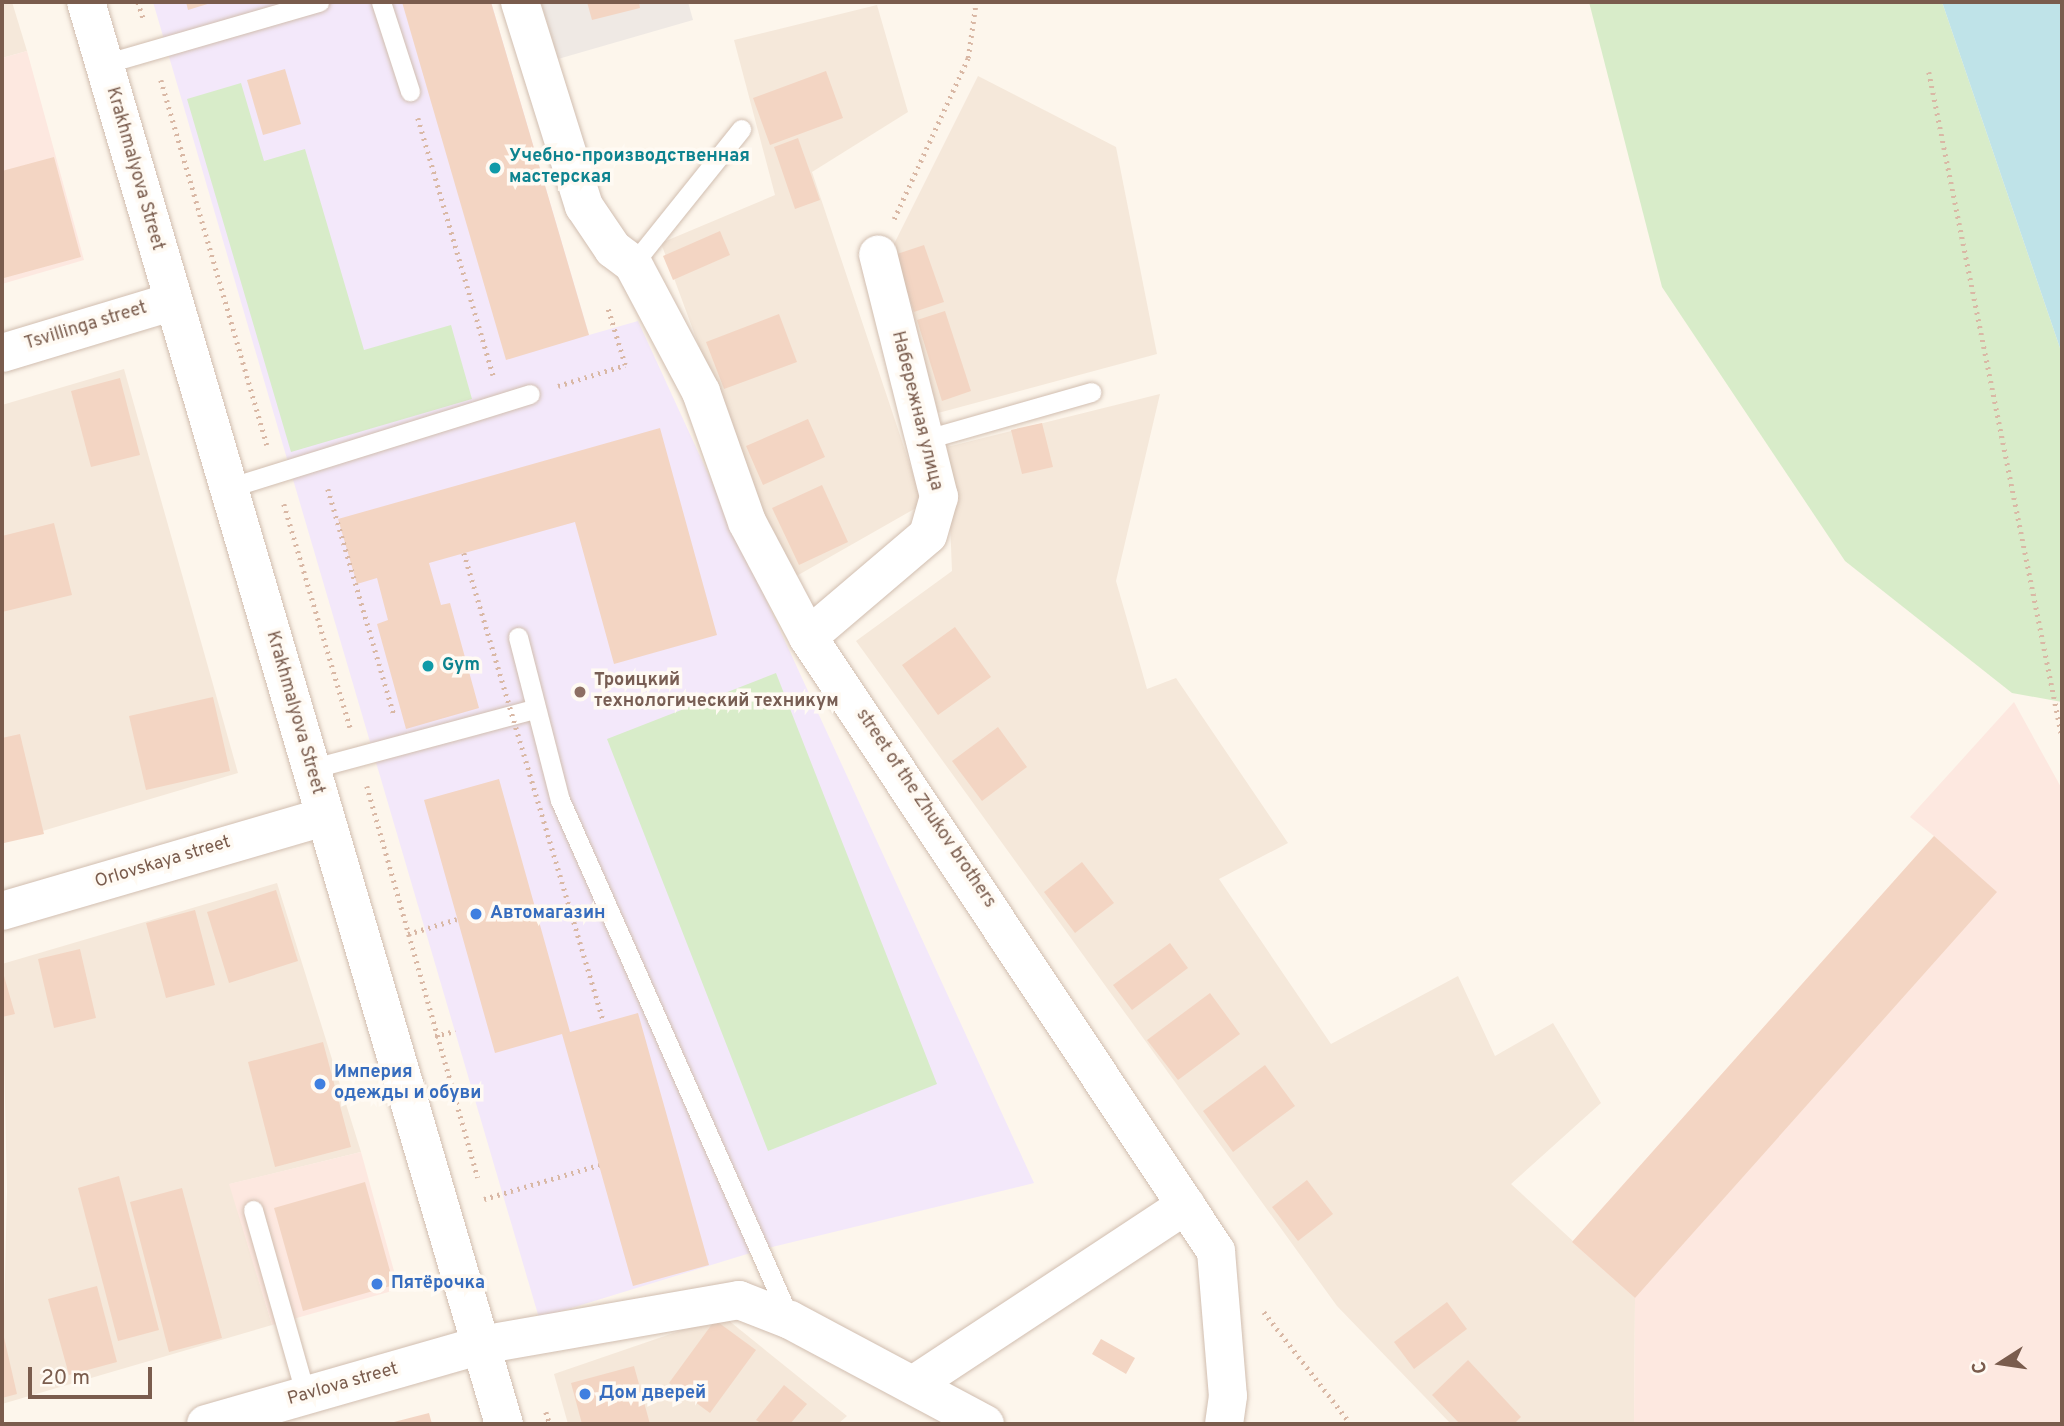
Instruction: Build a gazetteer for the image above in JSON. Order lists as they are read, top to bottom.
{
  "streets": {
    "street": [
      "Krakhmalyova Street",
      "Tsvillinga street",
      "Набережная улица",
      "street of the Zhukov brothers",
      "Orlovskaya street",
      "Pavlova street"
    ]
  },
  "crossings": [
    ["Krakhmalyova Street", "Tsvillinga street"],
    ["Krakhmalyova Street", "Orlovskaya street"],
    ["Krakhmalyova Street", "Pavlova street"],
    ["Набережная улица", "street of the Zhukov brothers"]
  ],
  "places": [
    "Учебно-производственная мастерская",
    "Gym",
    "Троицкий технологический техникум",
    "Автомагазин",
    "Империя одежды и обуви",
    "Пятёрочка",
    "Дом дверей"
  ],
  "scale_bar": "20 m",
  "north": "left"
}
